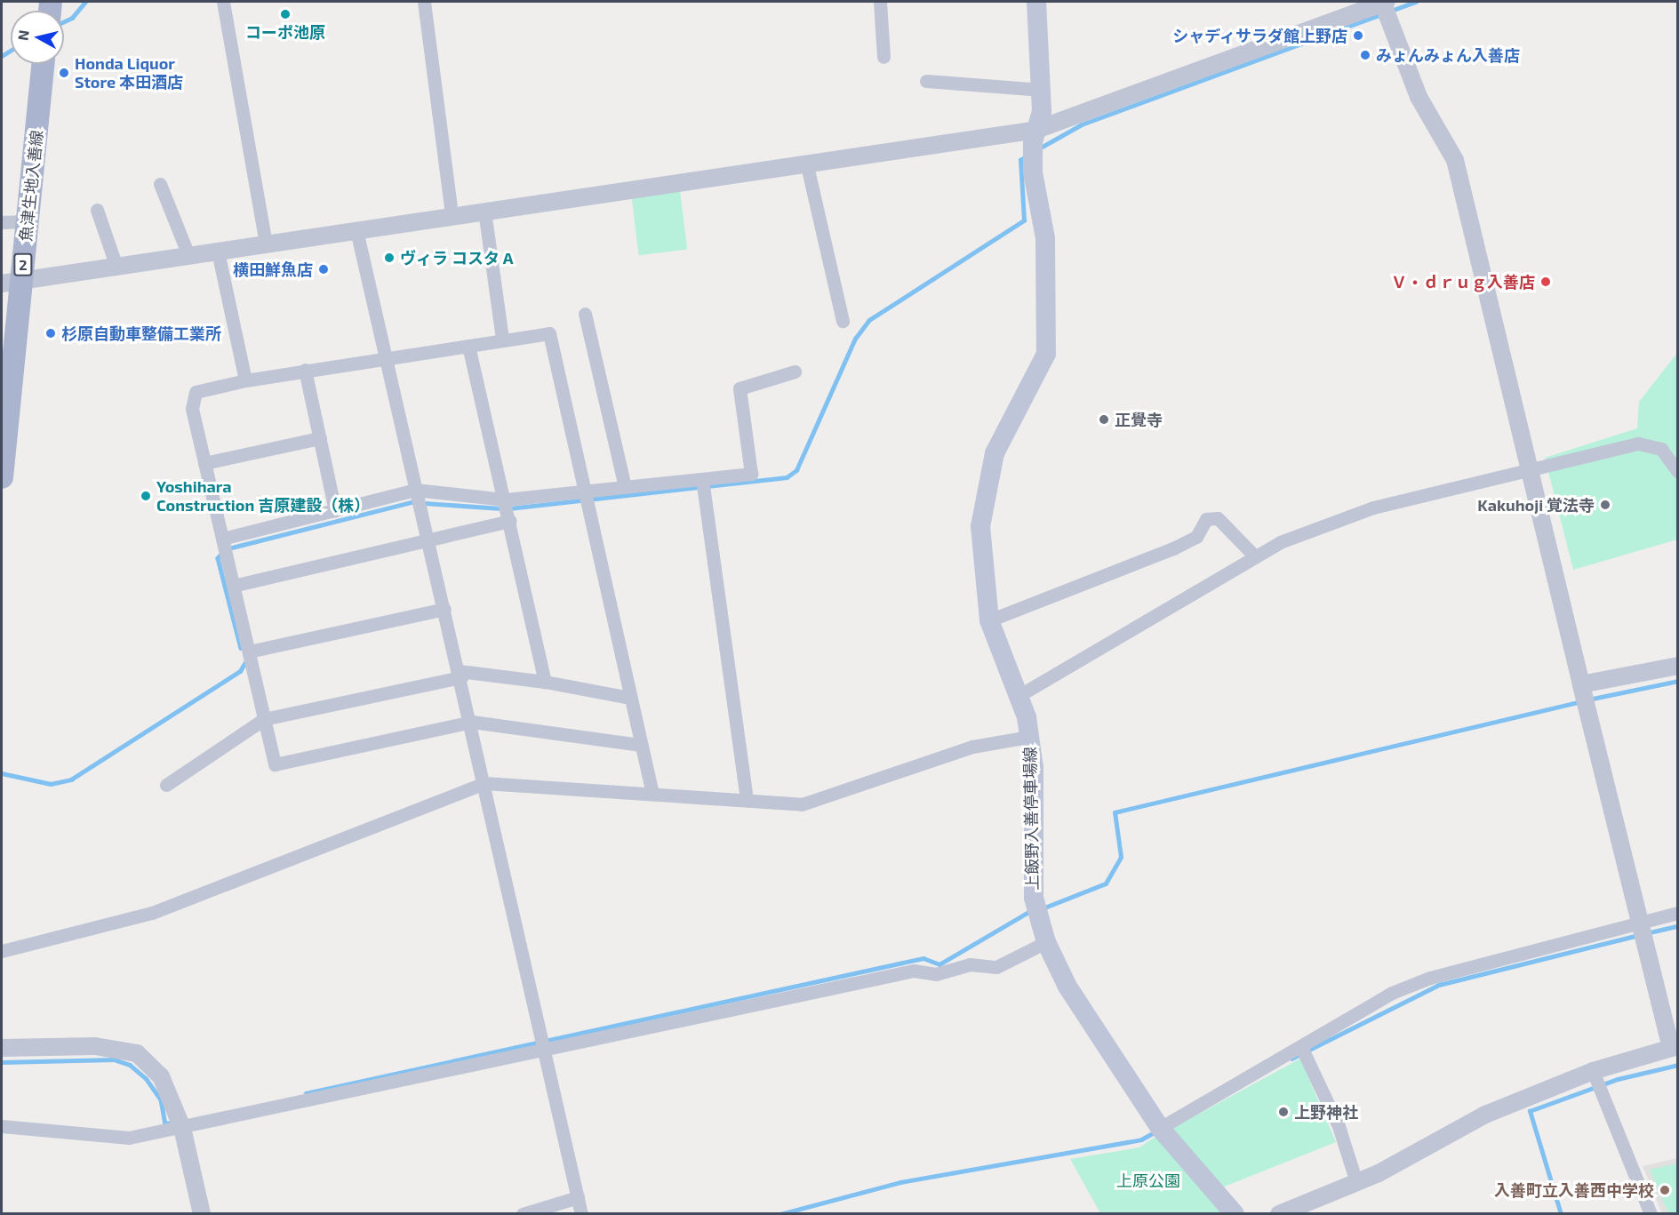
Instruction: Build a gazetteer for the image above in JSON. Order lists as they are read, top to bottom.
{
  "streets": {
    "main road": ["魚津生地入善線", "2", "上飯野入善停車場線"]
  },
  "parks": ["上原公園"],
  "places": [
    "コーポ池原",
    "シャディサラダ館上野店",
    "みょんみょん入善店",
    "Honda Liquor Store 本田酒店",
    "ヴィラ コスタ A",
    "横田鮮魚店",
    "Ｖ・ｄｒｕｇ入善店",
    "杉原自動車整備工業所",
    "正覺寺",
    "Yoshihara Construction 吉原建設（株）",
    "Kakuhoji 覚法寺",
    "上野神社",
    "入善町立入善西中学校"
  ],
  "north": "left"
}
